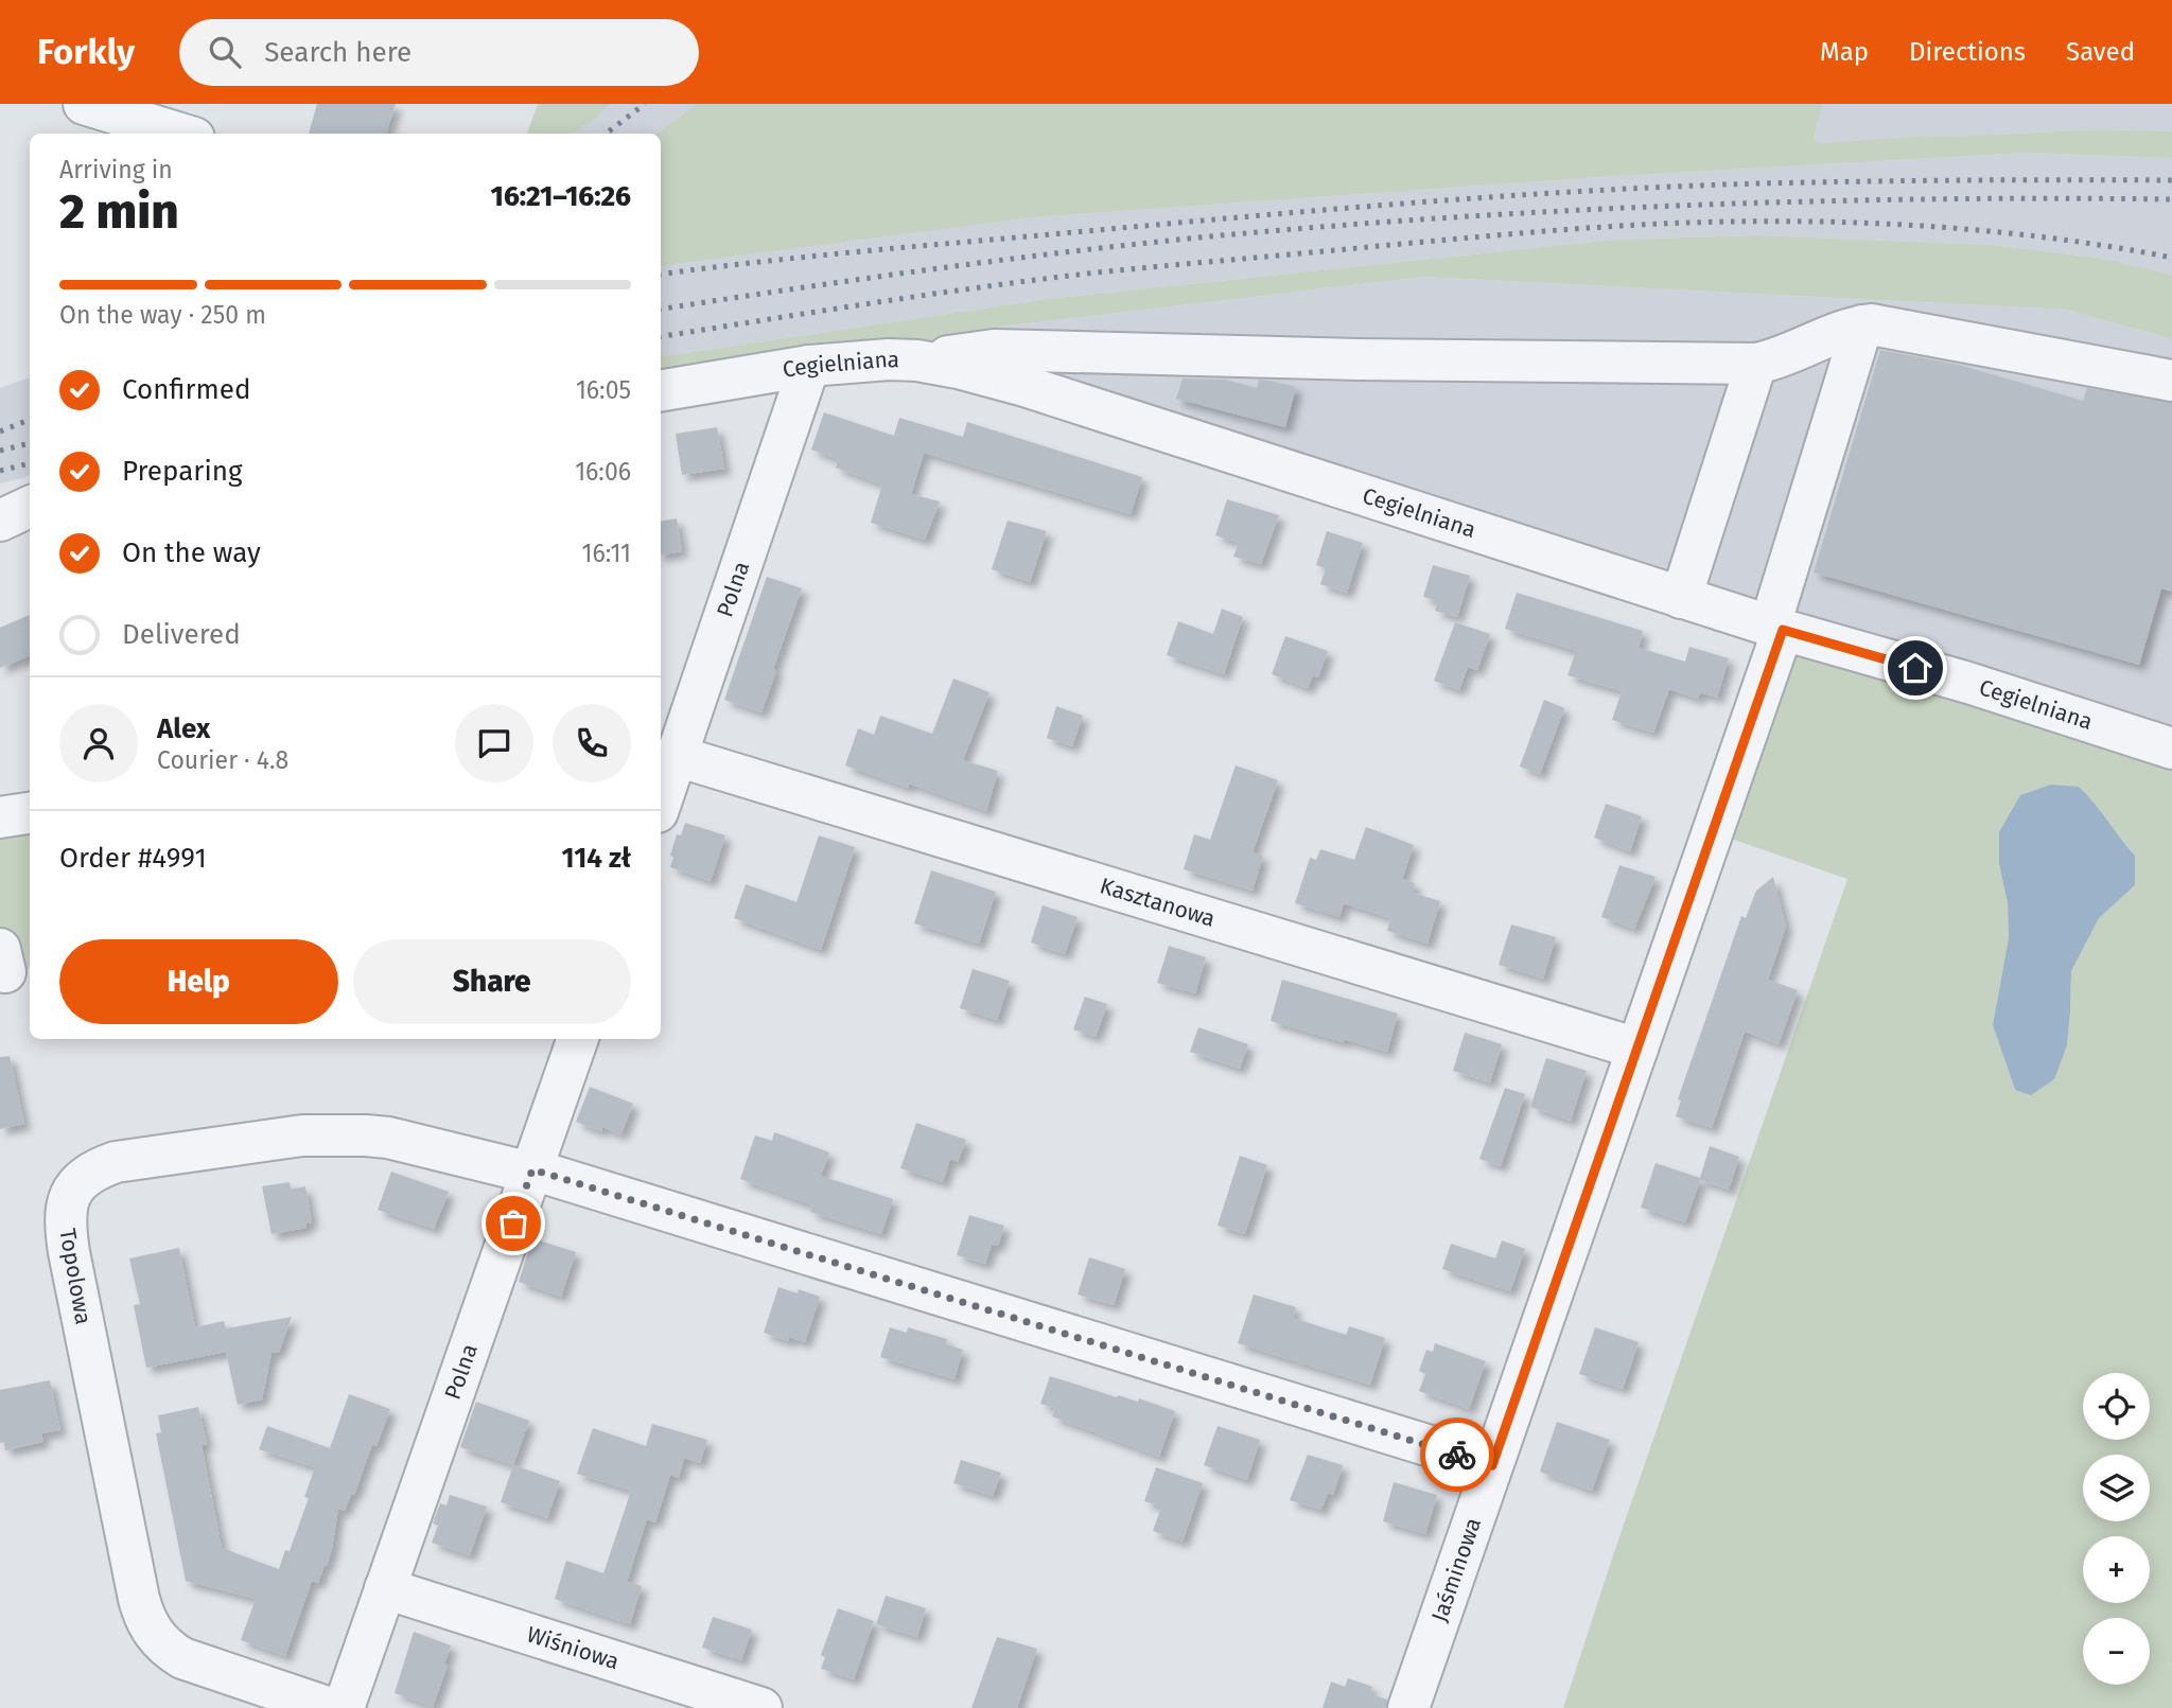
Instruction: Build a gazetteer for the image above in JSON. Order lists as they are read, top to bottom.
{
  "streets": {
    "street": [
      "Cegielniana",
      "Polna",
      "Kasztanowa",
      "Topolowa",
      "Jaśminowa",
      "Wiśniowa"
    ]
  },
  "crossings": [
    ["Cegielniana", "Polna"],
    ["Cegielniana", "Jaśminowa"],
    ["Polna", "Kasztanowa"],
    ["Polna", "Topolowa"],
    ["Polna", "Wiśniowa"],
    ["Kasztanowa", "Jaśminowa"],
    ["Topolowa", "Jaśminowa"]
  ],
  "page": {
    "header": "Forkly",
    "search": "Search here",
    "nav": ["Map", "Directions", "Saved"],
    "heading": ["2 min", "Arriving in", "16:21–16:26"],
    "panel": [
      "Alex",
      "Courier · 4.8",
      "Order #4991",
      "114 zł"
    ],
    "bar": "On the way · 250 m",
    "list": [
      ["Confirmed", "16:05"],
      ["Preparing", "16:06"],
      ["On the way", "16:11"],
      "Delivered"
    ],
    "buttons": ["Help", "Share"],
    "map_buttons": ["+", "−"]
  }
}
